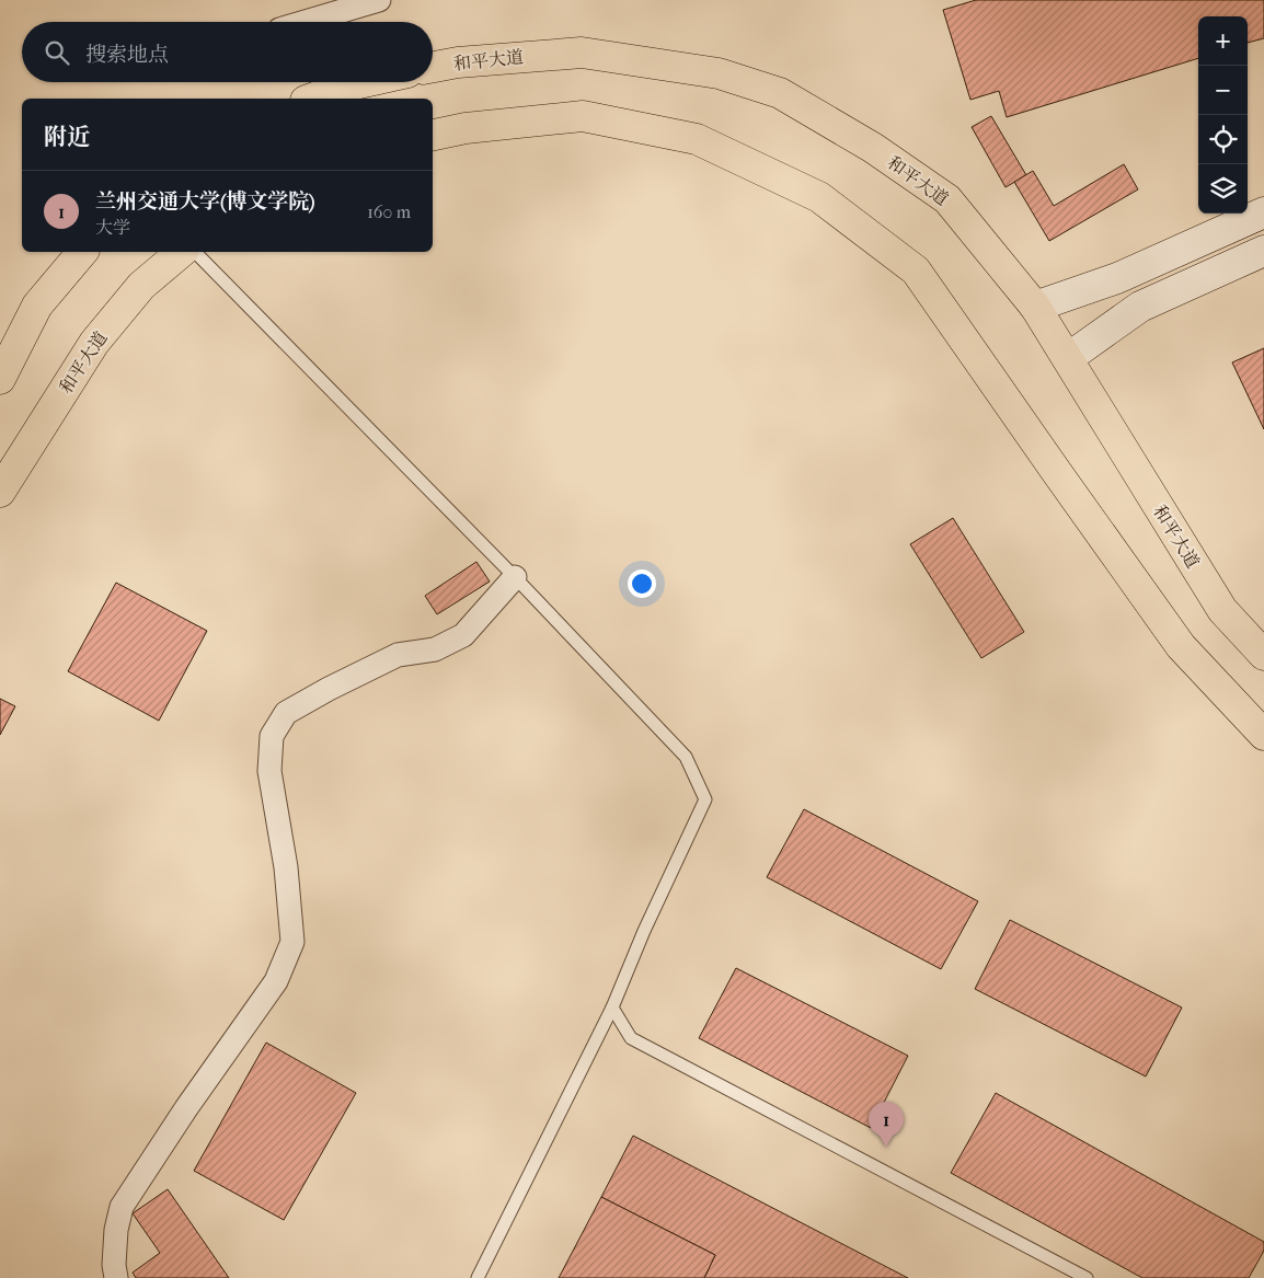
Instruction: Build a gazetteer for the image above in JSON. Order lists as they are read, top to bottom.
{
  "streets": {
    "highway": ["和平大道"]
  },
  "page": {
    "map_buttons": ["+", "−"],
    "search": "搜索地点",
    "heading": "附近",
    "list": [
      {
        "mark": "1",
        "name": "兰州交通大学(博文学院)",
        "note": "大学",
        "value": "160 m"
      }
    ],
    "pins": "1"
  }
}
